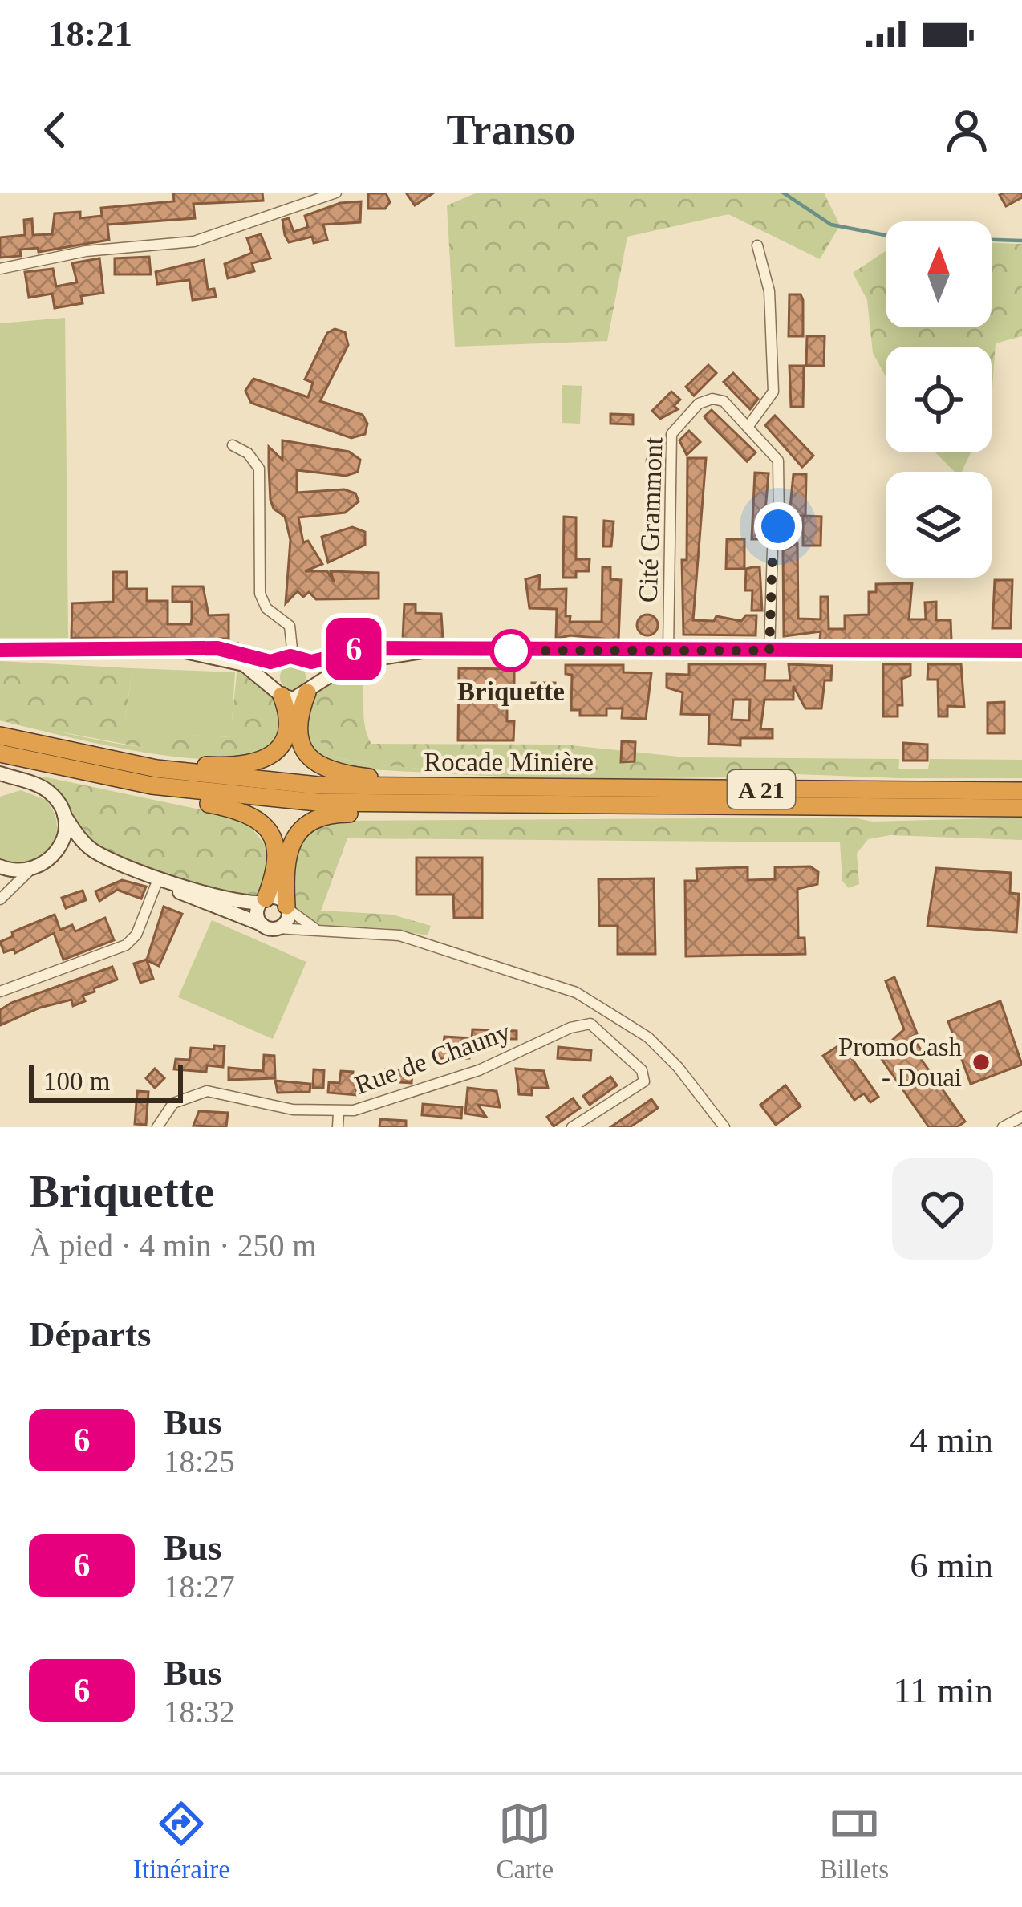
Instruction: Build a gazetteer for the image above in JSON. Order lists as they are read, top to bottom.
{
  "streets": {
    "highway": ["Rocade Minière", "A 21"],
    "street": ["Cité Grammont", "Rue de Chauny"]
  },
  "places": ["Briquette", "PromoCash - Douai"],
  "lines": ["bus line 6"],
  "scale_bar": "100 m",
  "north": "top",
  "page": {
    "status": "18:21",
    "header": "Transo",
    "on_map": "6",
    "scale": "100 m",
    "heading": [
      ["Briquette", "À pied · 4 min · 250 m"],
      "Départs"
    ],
    "list": [
      {
        "mark": "6",
        "name": "Bus",
        "note": "18:25",
        "value": "4 min"
      },
      {
        "mark": "6",
        "name": "Bus",
        "note": "18:27",
        "value": "6 min"
      },
      {
        "mark": "6",
        "name": "Bus",
        "note": "18:32",
        "value": "11 min"
      }
    ],
    "tabs": ["Itinéraire", "Carte", "Billets"]
  }
}
